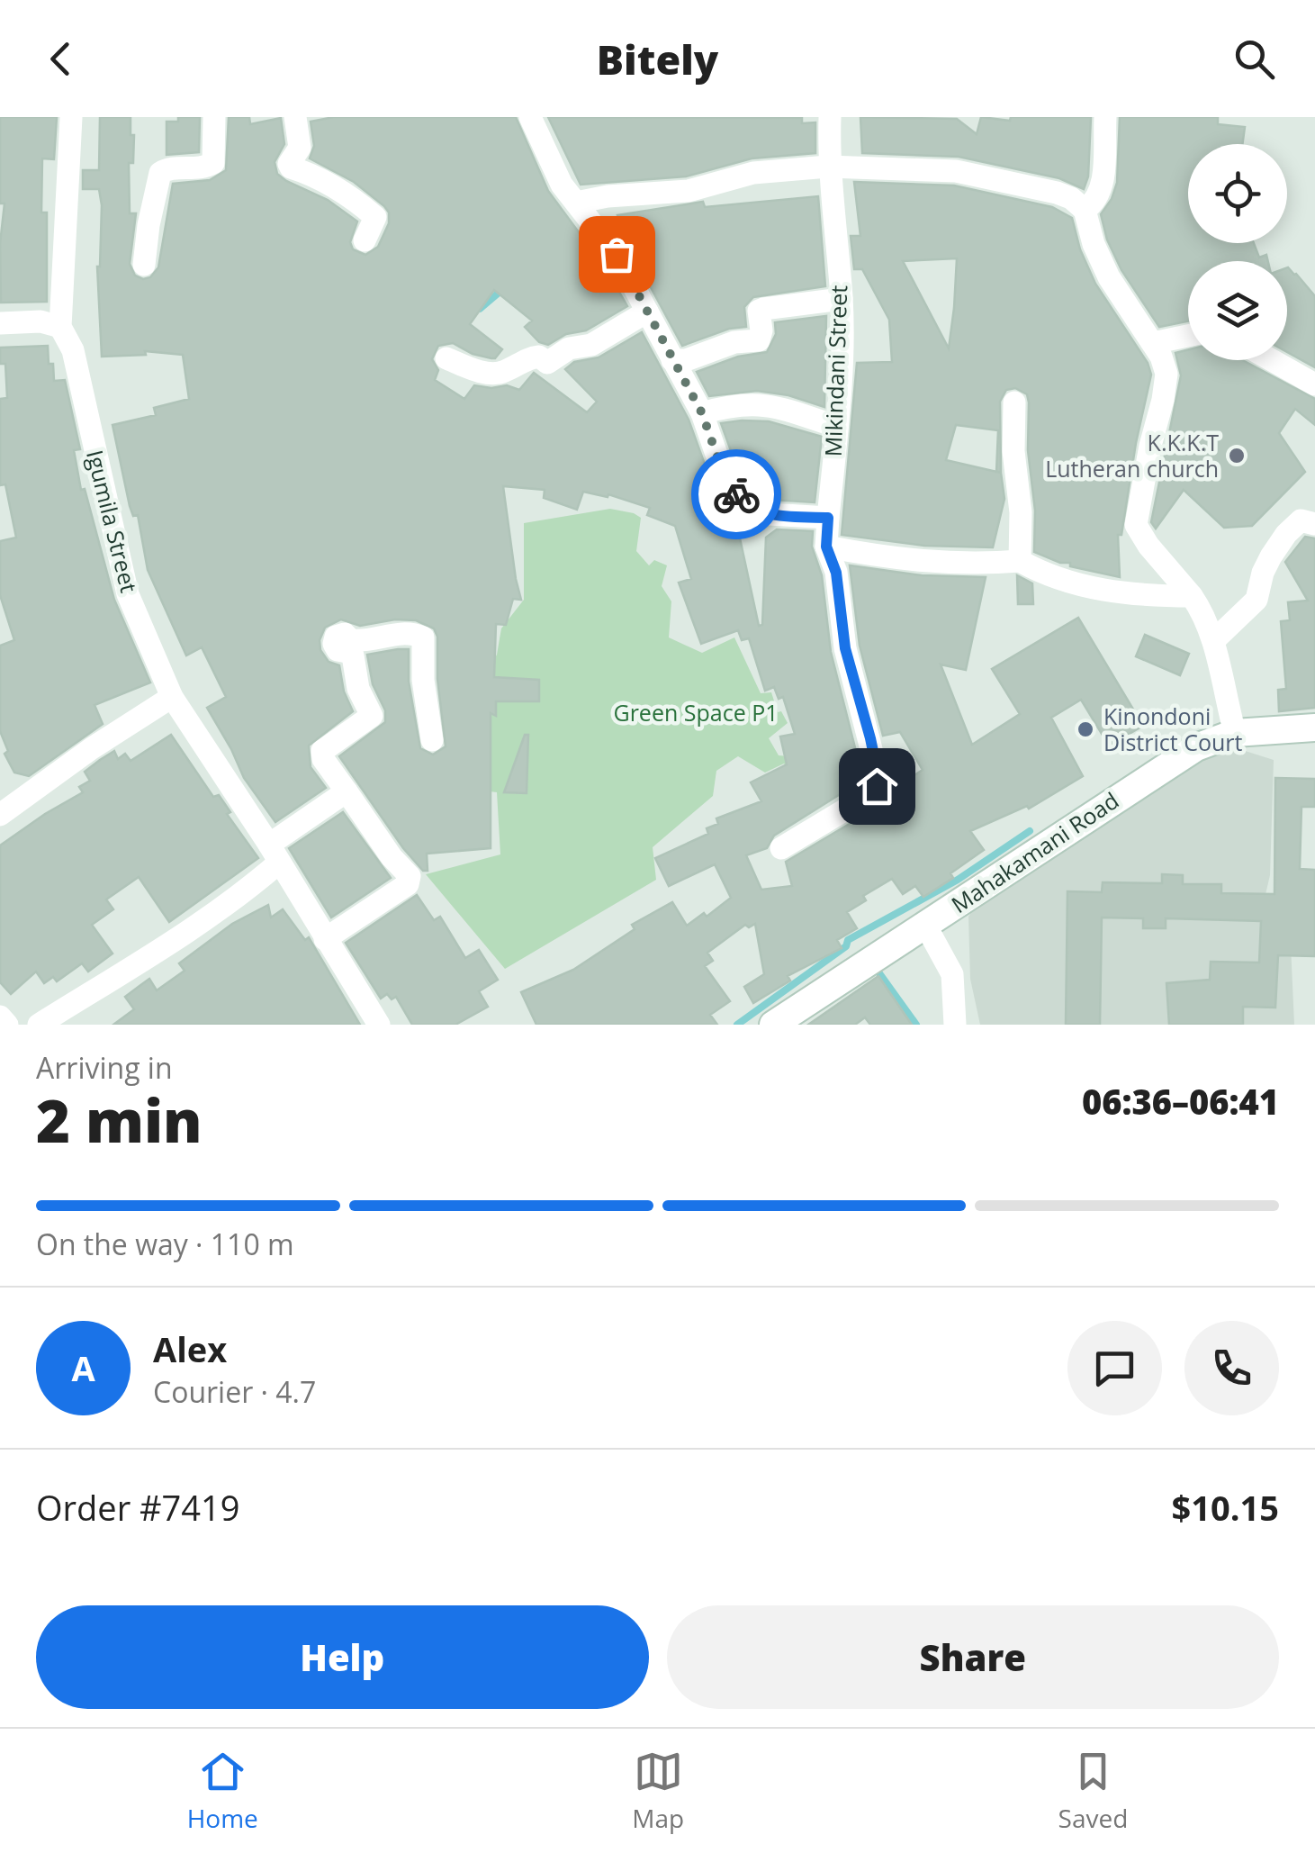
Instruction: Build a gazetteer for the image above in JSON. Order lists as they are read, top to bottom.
{
  "streets": {
    "street": ["Mikindani Street", "Igumila Street", "Mahakamani Road"]
  },
  "parks": ["Green Space P1"],
  "places": ["K.K.K.T Lutheran church", "Kinondoni District Court"],
  "page": {
    "header": "Bitely",
    "heading": ["2 min", "Arriving in", "06:36–06:41"],
    "panel": [
      "Alex",
      "Courier · 4.7",
      "Order #7419",
      "$10.15"
    ],
    "bar": "On the way · 110 m",
    "round": "A",
    "buttons": ["Help", "Share"],
    "tabs": ["Home", "Map", "Saved"]
  }
}
